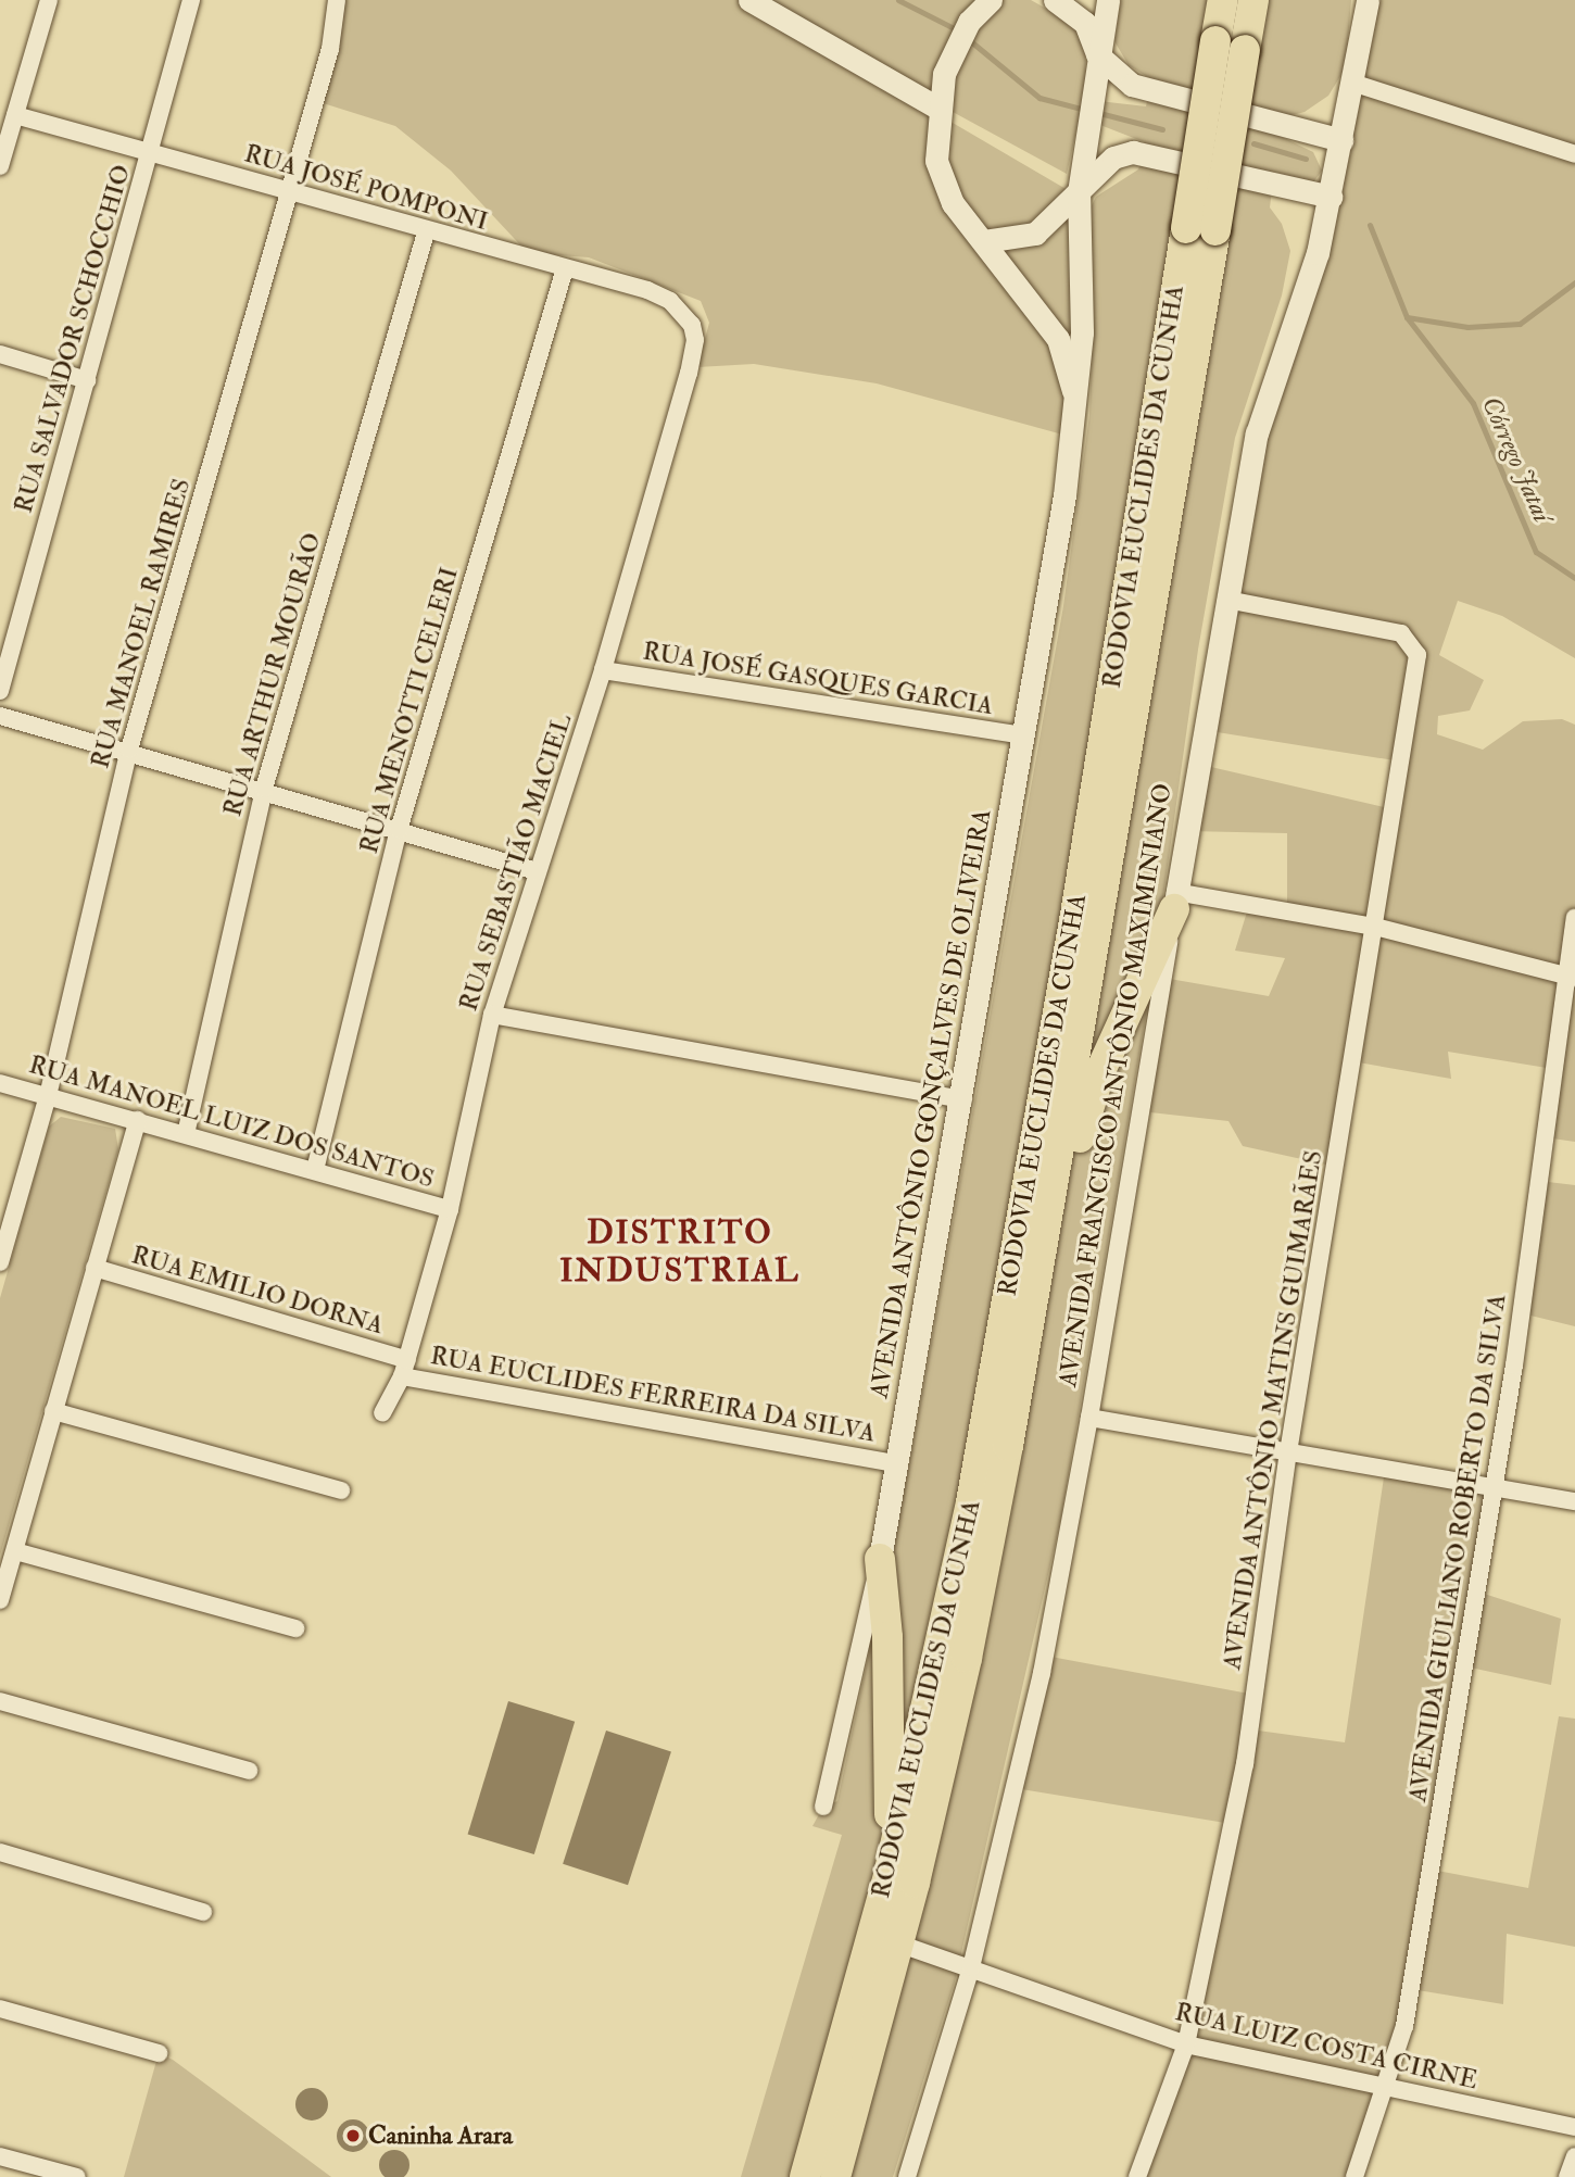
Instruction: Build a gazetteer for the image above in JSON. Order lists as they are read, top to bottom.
{
  "streets": {
    "highway": ["RODOVIA EUCLIDES DA CUNHA"],
    "main road": ["AVENIDA FRANCISCO ANTÔNIO MAXIMINIANO", "AVENIDA ANTÔNIO GONÇALVES DE OLIVEIRA"],
    "street": [
      "RUA JOSÉ POMPONI",
      "RUA SALVADOR SCHOCCHIO",
      "RUA MANOEL RAMIRES",
      "RUA ARTHUR MOURÃO",
      "RUA JOSÉ GASQUES GARCIA",
      "RUA MENOTTI CELERI",
      "RUA SEBASTIÃO MACIEL",
      "RUA MANOEL LUIZ DOS SANTOS",
      "RUA EMILIO DORNA",
      "RUA EUCLIDES FERREIRA DA SILVA",
      "AVENIDA ANTÔNIO MATINS GUIMARÃES",
      "AVENIDA GIULIANO ROBERTO DA SILVA",
      "RUA LUIZ COSTA CIRNE"
    ]
  },
  "crossings": [
    ["RUA JOSÉ POMPONI", "RUA SALVADOR SCHOCCHIO"],
    ["RUA JOSÉ POMPONI", "RUA MANOEL RAMIRES"],
    ["RUA JOSÉ POMPONI", "RUA ARTHUR MOURÃO"],
    ["RUA JOSÉ POMPONI", "RUA MENOTTI CELERI"],
    ["RUA JOSÉ POMPONI", "RUA SEBASTIÃO MACIEL"],
    ["RODOVIA EUCLIDES DA CUNHA", "RUA LUIZ COSTA CIRNE"],
    ["RUA MANOEL RAMIRES", "RUA MANOEL LUIZ DOS SANTOS"],
    ["RUA ARTHUR MOURÃO", "RUA MANOEL LUIZ DOS SANTOS"],
    ["RUA JOSÉ GASQUES GARCIA", "RUA SEBASTIÃO MACIEL"],
    ["RUA JOSÉ GASQUES GARCIA", "AVENIDA ANTÔNIO GONÇALVES DE OLIVEIRA"],
    ["RUA MENOTTI CELERI", "RUA MANOEL LUIZ DOS SANTOS"],
    ["RUA SEBASTIÃO MACIEL", "RUA MANOEL LUIZ DOS SANTOS"],
    ["RUA SEBASTIÃO MACIEL", "RUA EMILIO DORNA"],
    ["RUA SEBASTIÃO MACIEL", "RUA EUCLIDES FERREIRA DA SILVA"],
    ["AVENIDA FRANCISCO ANTÔNIO MAXIMINIANO", "AVENIDA ANTÔNIO MATINS GUIMARÃES"],
    ["AVENIDA FRANCISCO ANTÔNIO MAXIMINIANO", "RUA LUIZ COSTA CIRNE"],
    ["AVENIDA ANTÔNIO GONÇALVES DE OLIVEIRA", "RUA EUCLIDES FERREIRA DA SILVA"],
    ["RUA EMILIO DORNA", "RUA EUCLIDES FERREIRA DA SILVA"],
    ["AVENIDA ANTÔNIO MATINS GUIMARÃES", "RUA LUIZ COSTA CIRNE"],
    ["AVENIDA GIULIANO ROBERTO DA SILVA", "RUA LUIZ COSTA CIRNE"]
  ],
  "districts": ["DISTRITO INDUSTRIAL"],
  "water": ["Córrego Jataí"],
  "places": ["Caninha Arara"]
}
